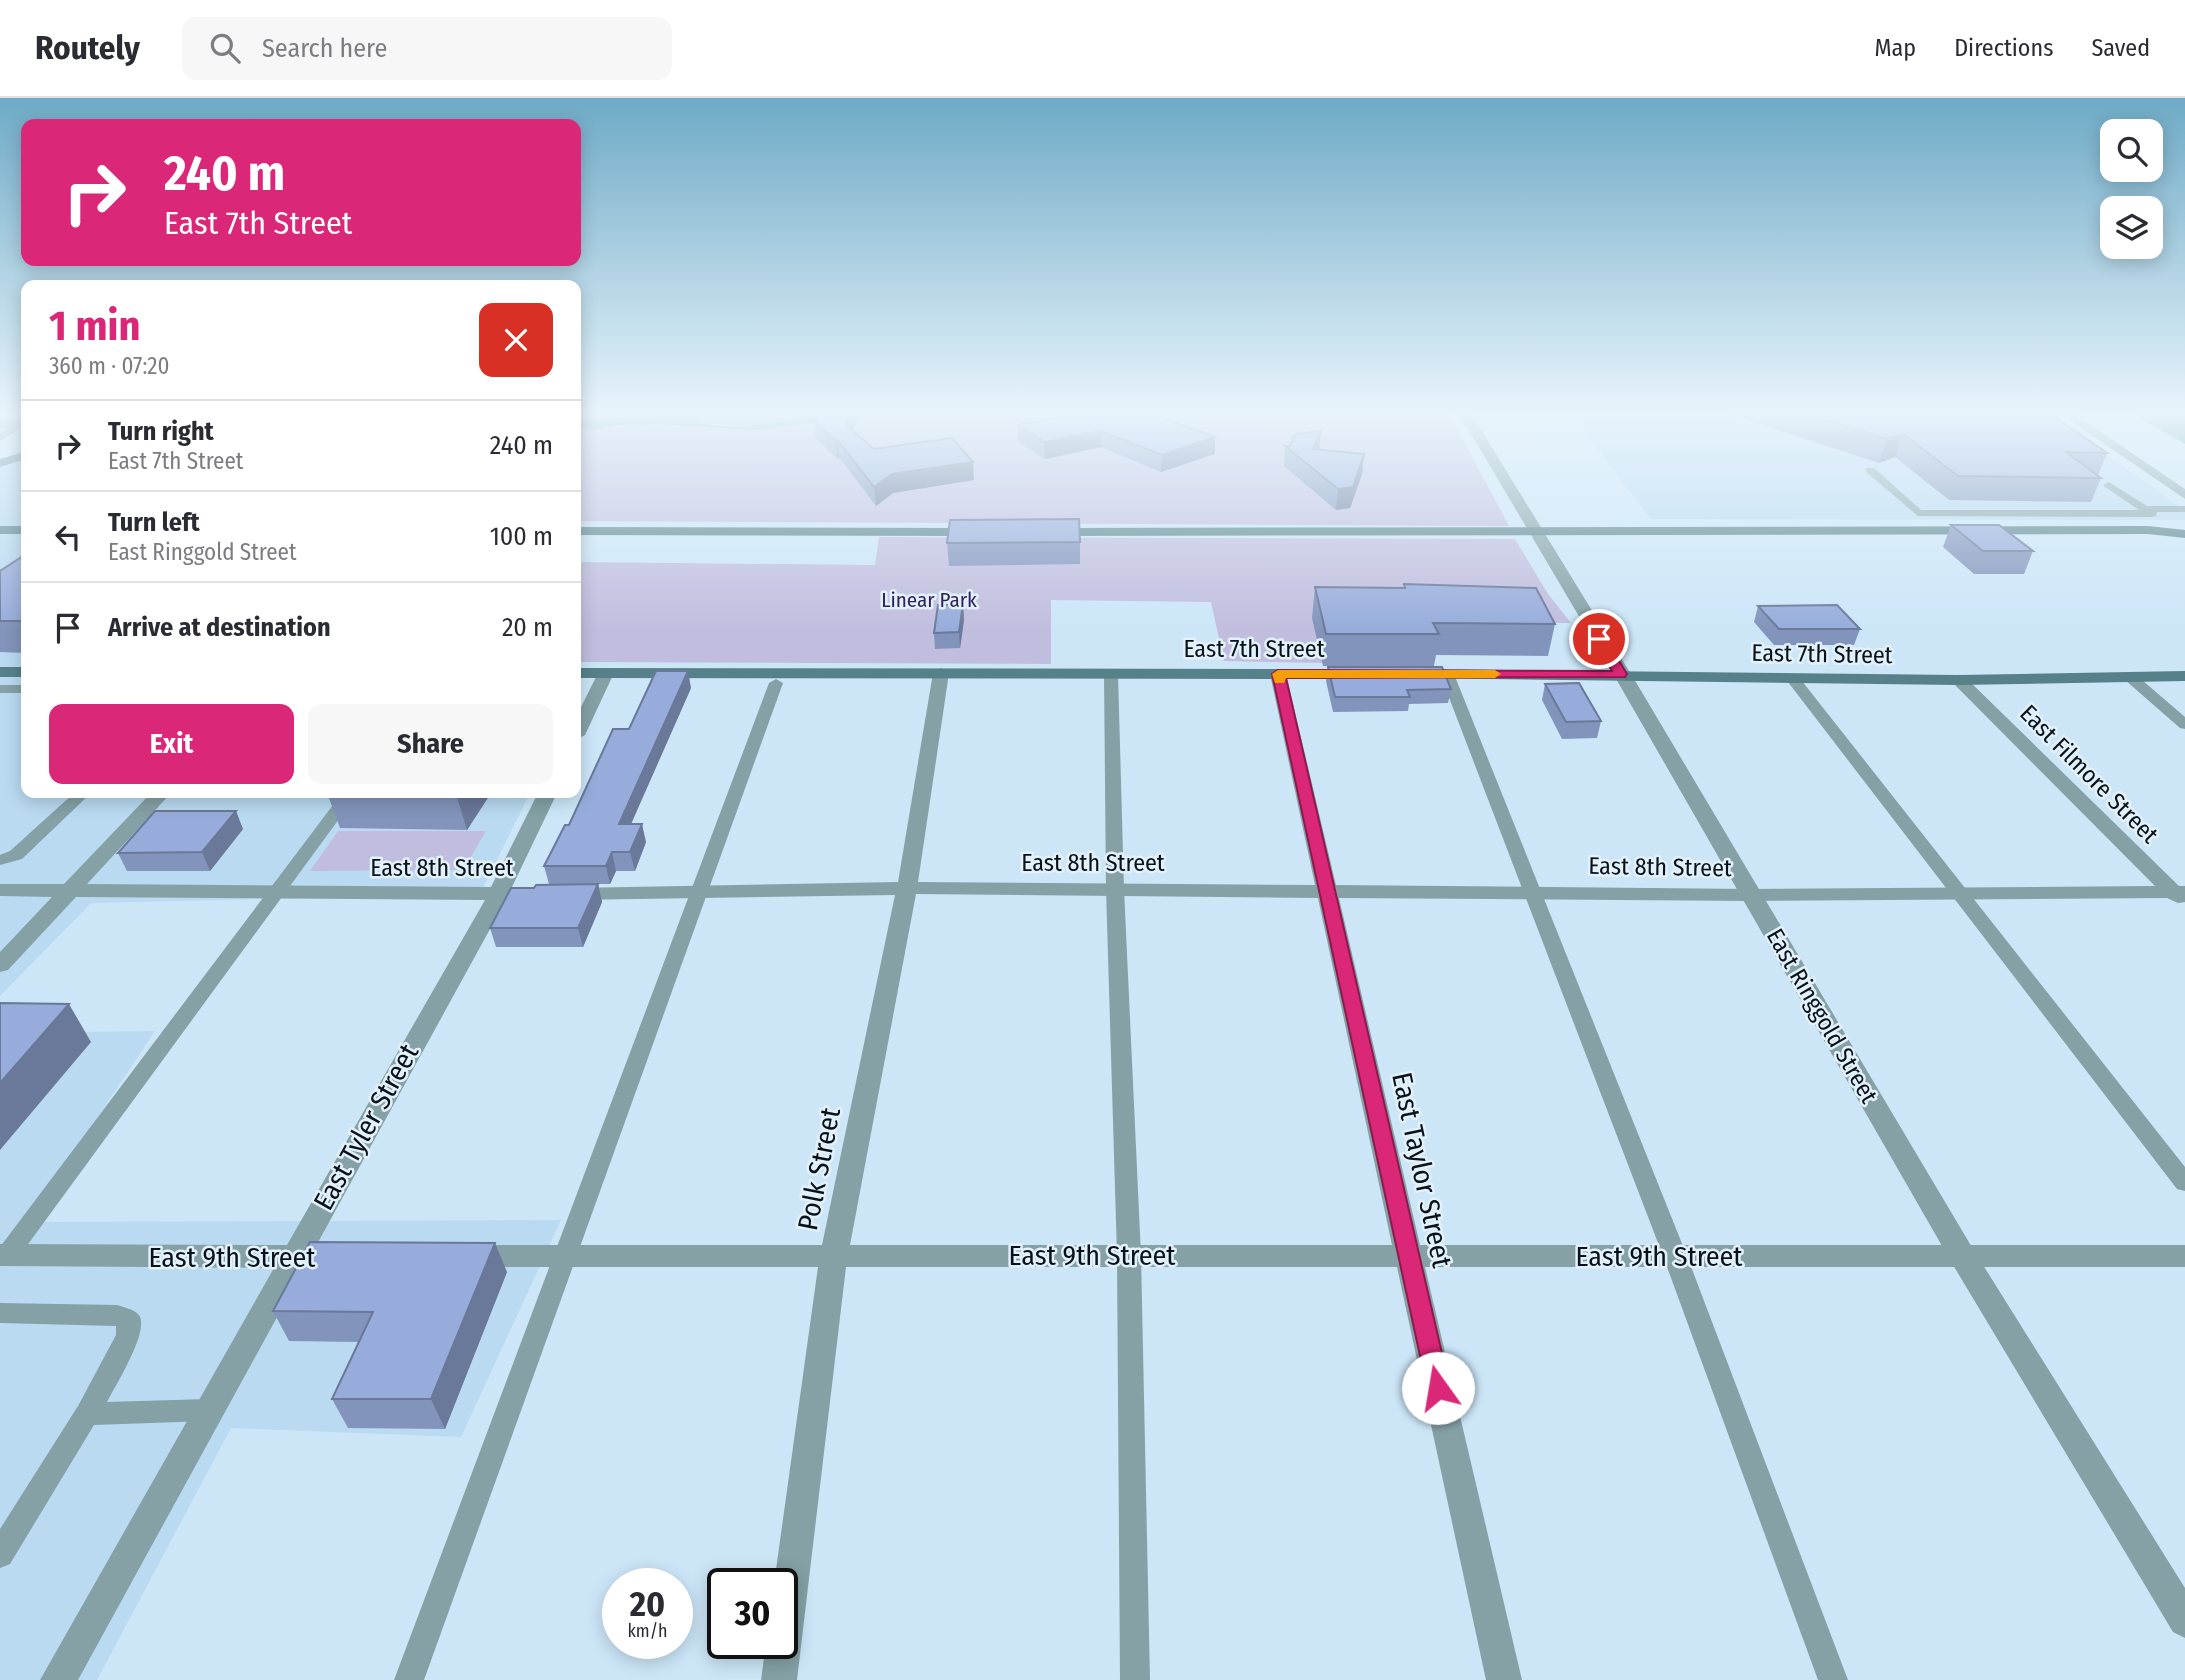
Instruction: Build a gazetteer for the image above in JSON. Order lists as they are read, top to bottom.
{
  "streets": {
    "main road": ["East 7th Street"],
    "street": [
      "East Filmore Street",
      "East 8th Street",
      "East Ringgold Street",
      "East Tyler Street",
      "Polk Street",
      "East Taylor Street",
      "East 9th Street"
    ]
  },
  "crossings": [
    ["East 7th Street", "East Filmore Street"],
    ["East 7th Street", "East Ringgold Street"],
    ["East 7th Street", "Polk Street"],
    ["East 7th Street", "East Taylor Street"],
    ["East Filmore Street", "East 8th Street"],
    ["East 8th Street", "East Ringgold Street"],
    ["East 8th Street", "East Tyler Street"],
    ["East 8th Street", "Polk Street"],
    ["East 8th Street", "East Taylor Street"],
    ["East Ringgold Street", "East 9th Street"],
    ["East Tyler Street", "East 9th Street"],
    ["Polk Street", "East 9th Street"],
    ["East Taylor Street", "East 9th Street"]
  ],
  "parks": ["Linear Park"],
  "page": {
    "header": "Routely",
    "search": "Search here",
    "nav": ["Map", "Directions", "Saved"],
    "turn": ["240 m", "East 7th Street"],
    "heading": ["1 min", "360 m · 07:20"],
    "list": [
      {
        "name": "Turn right",
        "note": "East 7th Street",
        "value": "240 m"
      },
      {
        "name": "Turn left",
        "note": "East Ringgold Street",
        "value": "100 m"
      },
      {
        "name": "Arrive at destination",
        "value": "20 m"
      }
    ],
    "buttons": ["Exit", "Share"],
    "speed": "20 km/h",
    "limit": "30"
  }
}
